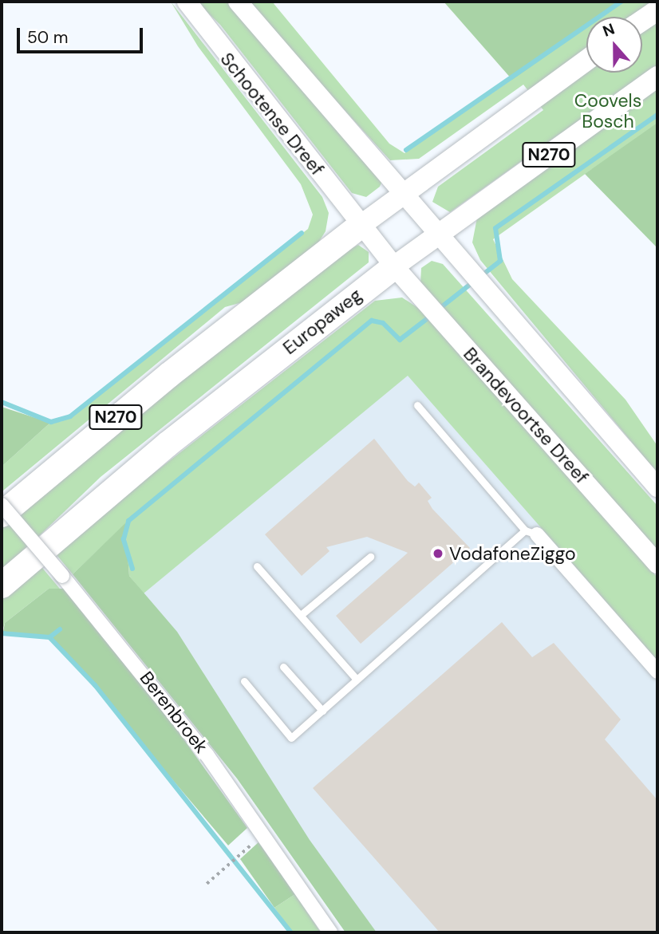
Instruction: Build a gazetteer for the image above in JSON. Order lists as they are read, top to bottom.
{
  "streets": {
    "highway": ["N270", "Europaweg"],
    "main road": ["Schootense Dreef", "Brandevoortse Dreef"],
    "street": ["Berenbroek"]
  },
  "crossings": [
    ["Schootense Dreef", "N270"],
    ["Schootense Dreef", "Europaweg"],
    ["Schootense Dreef", "Brandevoortse Dreef"],
    ["Europaweg", "Brandevoortse Dreef"]
  ],
  "parks": ["Coovels Bosch"],
  "places": ["VodafoneZiggo"],
  "scale_bar": "50 m",
  "north": "top"
}
